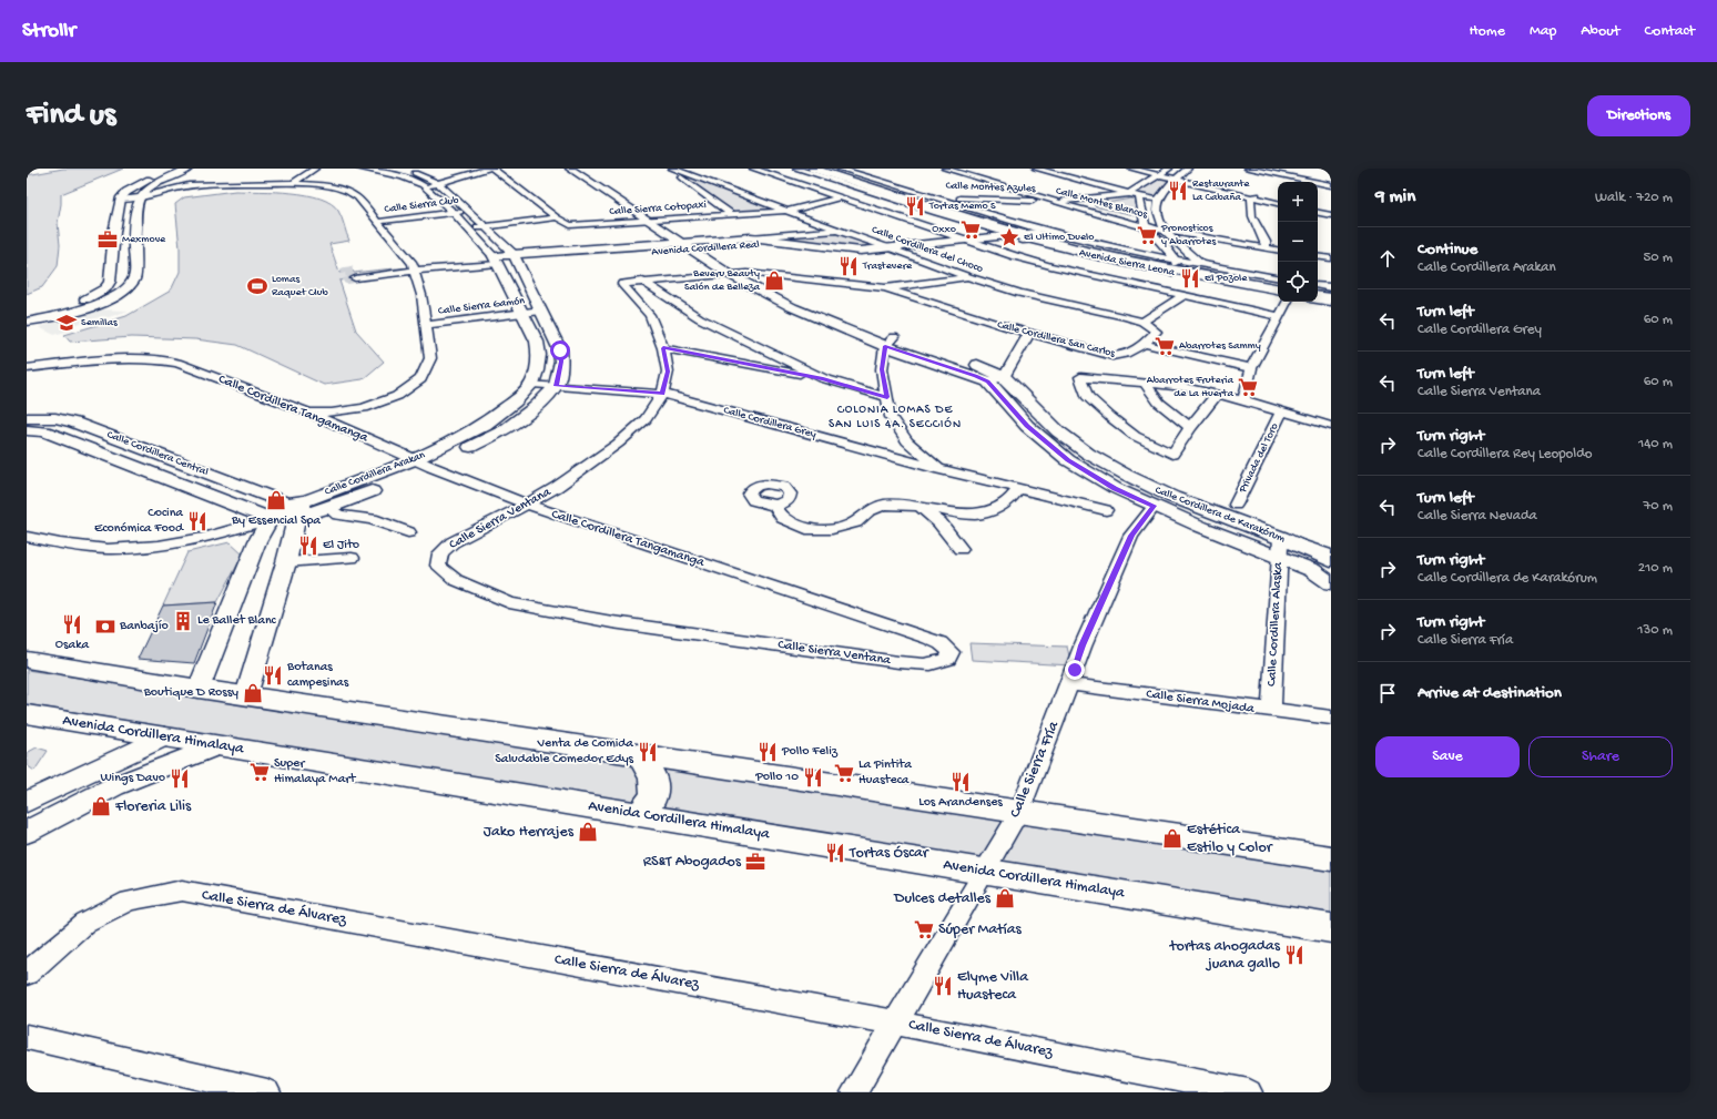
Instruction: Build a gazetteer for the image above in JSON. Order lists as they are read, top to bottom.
{
  "streets": {
    "highway": ["Avenida Sierra Leona"],
    "main road": ["Avenida Cordillera Himalaya"],
    "street": [
      "Calle Montes Azules",
      "Calle Montes Blancos",
      "Calle Sierra Club",
      "Calle Sierra Cotopaxi",
      "Avenida Cordillera Real",
      "Calle Cordillera del Choco",
      "Calle Sierra Gamón",
      "Calle Cordillera San Carlos",
      "Calle Cordillera Tangamanga",
      "Calle Cordillera Grey",
      "Calle Cordillera Central",
      "Privada del Toro",
      "Calle Cordillera Arakan",
      "Calle Cordillera de Karakórum",
      "Calle Sierra Ventana",
      "Calle Cordillera Alaska",
      "Calle Sierra Mojada",
      "Calle Sierra Fría",
      "Calle Sierra de Álvarez"
    ]
  },
  "crossings": [
    ["Calle Montes Azules", "Calle Montes Blancos"],
    ["Calle Montes Azules", "Avenida Sierra Leona"],
    ["Calle Sierra Cotopaxi", "Calle Cordillera del Choco"],
    ["Calle Sierra Cotopaxi", "Calle Cordillera de Karakórum"],
    ["Avenida Cordillera Real", "Calle Cordillera del Choco"],
    ["Avenida Cordillera Real", "Avenida Sierra Leona"],
    ["Avenida Cordillera Real", "Calle Cordillera de Karakórum"],
    ["Calle Cordillera San Carlos", "Calle Sierra Ventana"],
    ["Calle Cordillera Tangamanga", "Calle Cordillera Arakan"],
    ["Calle Cordillera Tangamanga", "Calle Sierra Ventana"],
    ["Calle Cordillera Grey", "Calle Cordillera Arakan"],
    ["Calle Cordillera Grey", "Calle Sierra Ventana"],
    ["Calle Cordillera Central", "Calle Cordillera Arakan"],
    ["Calle Cordillera de Karakórum", "Calle Sierra Ventana"],
    ["Calle Cordillera de Karakórum", "Calle Cordillera Alaska"],
    ["Calle Cordillera de Karakórum", "Calle Sierra Fría"],
    ["Calle Cordillera Alaska", "Calle Sierra Mojada"],
    ["Calle Sierra Mojada", "Calle Sierra Fría"],
    ["Avenida Cordillera Himalaya", "Calle Sierra Fría"],
    ["Calle Sierra Fría", "Calle Sierra de Álvarez"]
  ],
  "districts": ["COLONIA LOMAS DE SAN LUIS 4A. SECCIÓN"],
  "places": {
    "restaurant": [
      "Restaurante La Cabaña",
      "Tortas Memo S",
      "Trastevere",
      "El Pozole",
      "Cocina Económica Food",
      "El Jito",
      "Osaka",
      "Botanas campesinas",
      "Venta de Comida Saludable Comedor Edys",
      "Pollo Feliz",
      "Pollo 10",
      "Wings Davo",
      "Los Arandenses",
      "Tortas Óscar",
      "tortas ahogadas juana gallo",
      "Elyme Villa Huasteca"
    ],
    "supermarket": [
      "Oxxo",
      "Pronosticos y Abarrotes",
      "Abarrotes Sammy",
      "Abarrotes Fruteria de La Huerta",
      "Super Himalaya Mart",
      "La Pintita Huasteca",
      "Súper Matías"
    ],
    "place": ["El Ultimo Duelo"],
    "office": ["Mexmove", "RS&T Abogados"],
    "shop": [
      "Beveru Beauty Salón de Belleza",
      "By Essencial Spa",
      "Boutique D Rossy",
      "Floreria Lilis",
      "Jako Herrajes",
      "Estética Estilo y Color",
      "Dulces detalles"
    ],
    "sports": ["Lomas Raquet Club"],
    "school or university": ["Semillas"],
    "building": ["Le Ballet Blanc"],
    "bank": ["Banbajío"]
  },
  "page": {
    "header": "Strollr",
    "nav": [
      "Home",
      "Map",
      "About",
      "Contact"
    ],
    "buttons": [
      "Directions",
      ["Save", "Share"]
    ],
    "title": "Find us",
    "heading": ["9 min", "Walk · 720 m"],
    "map_buttons": ["+", "−"],
    "list": [
      ["Continue", "Calle Cordillera Arakan", "50 m"],
      ["Turn left", "Calle Cordillera Grey", "60 m"],
      ["Turn left", "Calle Sierra Ventana", "60 m"],
      ["Turn right", "Calle Cordillera Rey Leopoldo", "140 m"],
      ["Turn left", "Calle Sierra Nevada", "70 m"],
      ["Turn right", "Calle Cordillera de Karakórum", "210 m"],
      ["Turn right", "Calle Sierra Fría", "130 m"],
      "Arrive at destination"
    ]
  }
}
